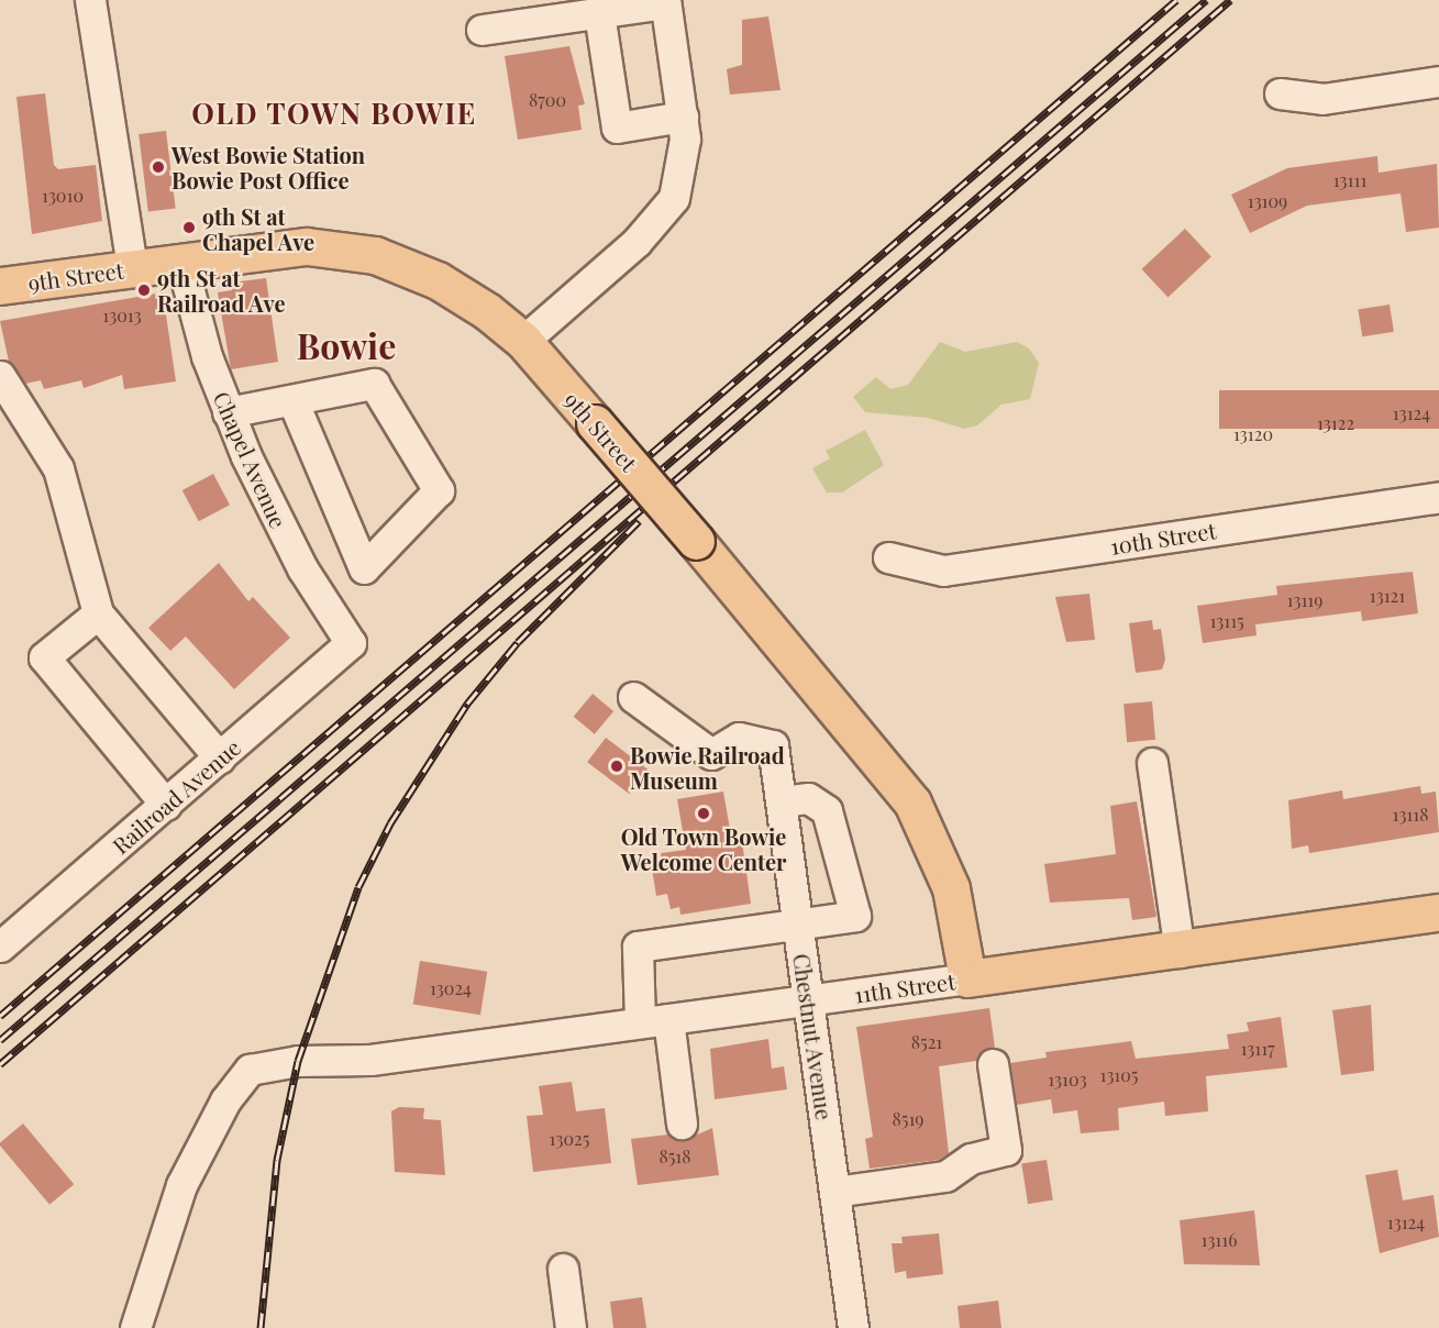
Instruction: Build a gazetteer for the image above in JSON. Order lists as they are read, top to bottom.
{
  "streets": {
    "main road": ["9th Street", "11th Street"],
    "street": [
      "Chapel Avenue",
      "10th Street",
      "Railroad Avenue",
      "Chestnut Avenue"
    ]
  },
  "crossings": [
    ["9th Street", "Chapel Avenue"],
    ["9th Street", "11th Street"],
    ["Chapel Avenue", "Railroad Avenue"],
    ["11th Street", "Chestnut Avenue"]
  ],
  "districts": ["OLD TOWN BOWIE", "Bowie"],
  "places": [
    "West Bowie Station Bowie Post Office",
    "9th St at Chapel Ave",
    "9th St at Railroad Ave",
    "Bowie Railroad Museum",
    "Old Town Bowie Welcome Center"
  ],
  "house_numbers": [
    "8700",
    "13111",
    "13010",
    "13109",
    "13013",
    "13124",
    "13122",
    "13120",
    "13121",
    "13119",
    "13115",
    "13118",
    "13024",
    "8521",
    "13117",
    "13105",
    "13103",
    "8519",
    "13025",
    "8518",
    "13124",
    "13116"
  ]
}
